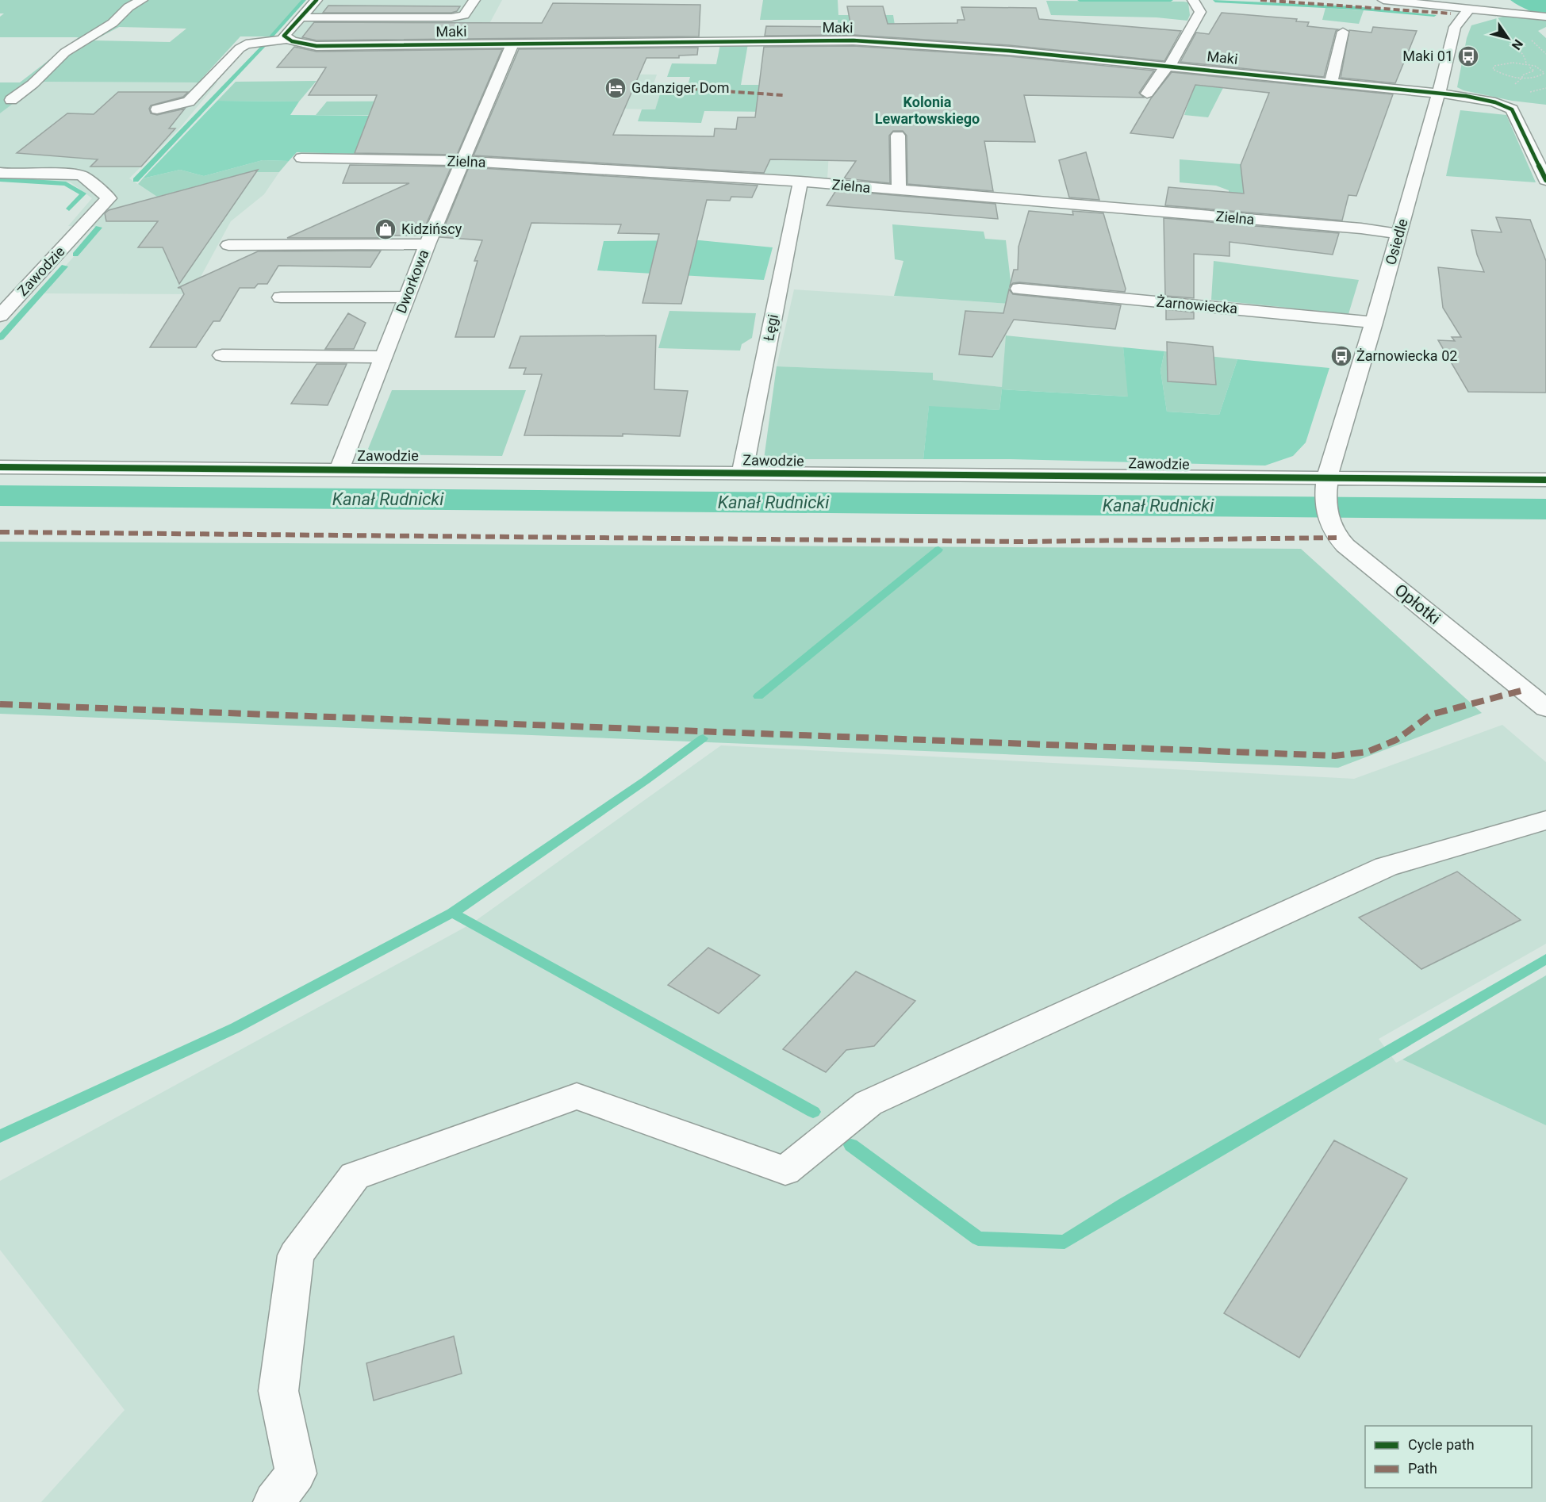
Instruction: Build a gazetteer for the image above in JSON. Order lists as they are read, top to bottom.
{
  "streets": {
    "street": [
      "Maki",
      "Zielna",
      "Osiedle",
      "Zawodzie",
      "Dworkowa",
      "Żarnowiecka",
      "Łęgi",
      "Opłotki"
    ]
  },
  "crossings": [
    ["Maki", "Osiedle"],
    ["Maki", "Dworkowa"],
    ["Zielna", "Osiedle"],
    ["Zielna", "Dworkowa"],
    ["Zielna", "Łęgi"],
    ["Osiedle", "Zawodzie"],
    ["Osiedle", "Żarnowiecka"],
    ["Osiedle", "Opłotki"],
    ["Zawodzie", "Dworkowa"],
    ["Zawodzie", "Łęgi"],
    ["Zawodzie", "Opłotki"]
  ],
  "districts": ["Kolonia Lewartowskiego"],
  "water": ["Kanał Rudnicki"],
  "places": {
    "bus stop": ["Maki 01", "Żarnowiecka 02"],
    "hotel": ["Gdanziger Dom"],
    "shop": ["Kidzińscy"]
  },
  "legend": ["Cycle path", "Path"],
  "north": "bottom right"
}
